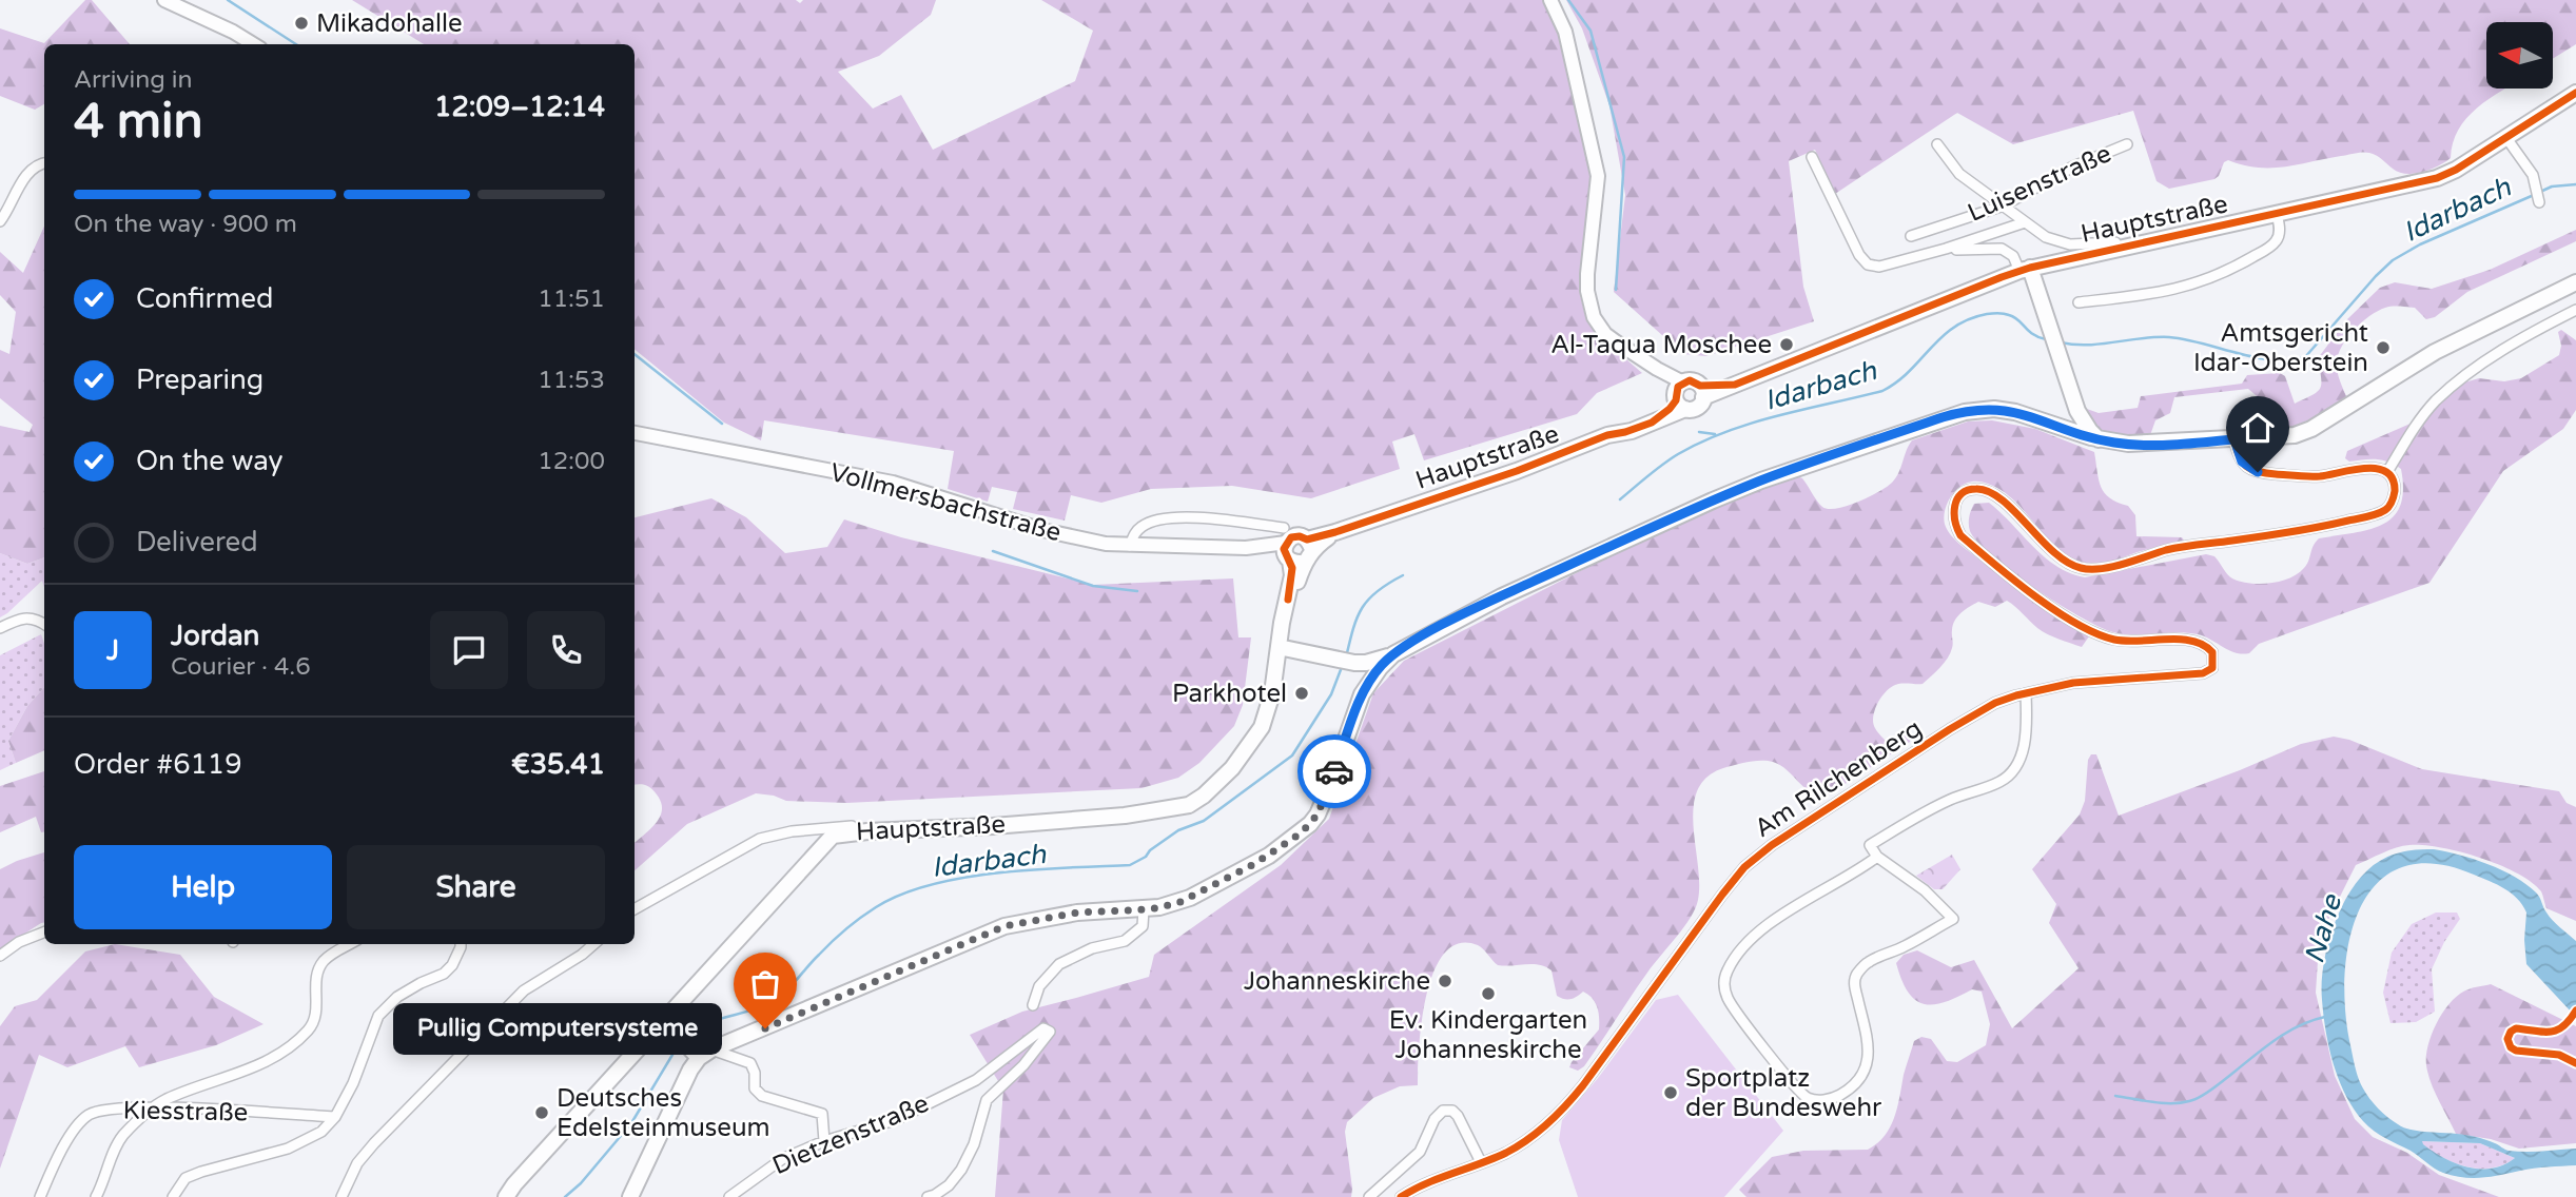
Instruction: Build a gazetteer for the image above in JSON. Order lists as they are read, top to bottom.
{
  "streets": {
    "main road": ["Hauptstraße", "Vollmersbachstraße"],
    "street": [
      "Luisenstraße",
      "Am Rilchenberg",
      "Kiesstraße",
      "Dietzenstraße"
    ]
  },
  "crossings": [
    ["Hauptstraße", "Vollmersbachstraße"]
  ],
  "water": ["Idarbach", "Nahe"],
  "places": [
    "Mikadohalle",
    "Al-Taqua Moschee",
    "Amtsgericht Idar-Oberstein",
    "Parkhotel",
    "Johanneskirche",
    "Ev. Kindergarten Johanneskirche",
    "Pullig Computersysteme",
    "Sportplatz der Bundeswehr",
    "Deutsches Edelsteinmuseum"
  ],
  "north": "left",
  "page": {
    "heading": ["4 min", "Arriving in", "12:09–12:14"],
    "panel": [
      "Jordan",
      "Courier · 4.6",
      "Order #6119",
      "€35.41"
    ],
    "bar": "On the way · 900 m",
    "list": [
      ["Confirmed", "11:51"],
      ["Preparing", "11:53"],
      ["On the way", "12:00"],
      "Delivered"
    ],
    "round": "J",
    "buttons": ["Help", "Share"],
    "bubble": "Pullig Computersysteme"
  }
}
